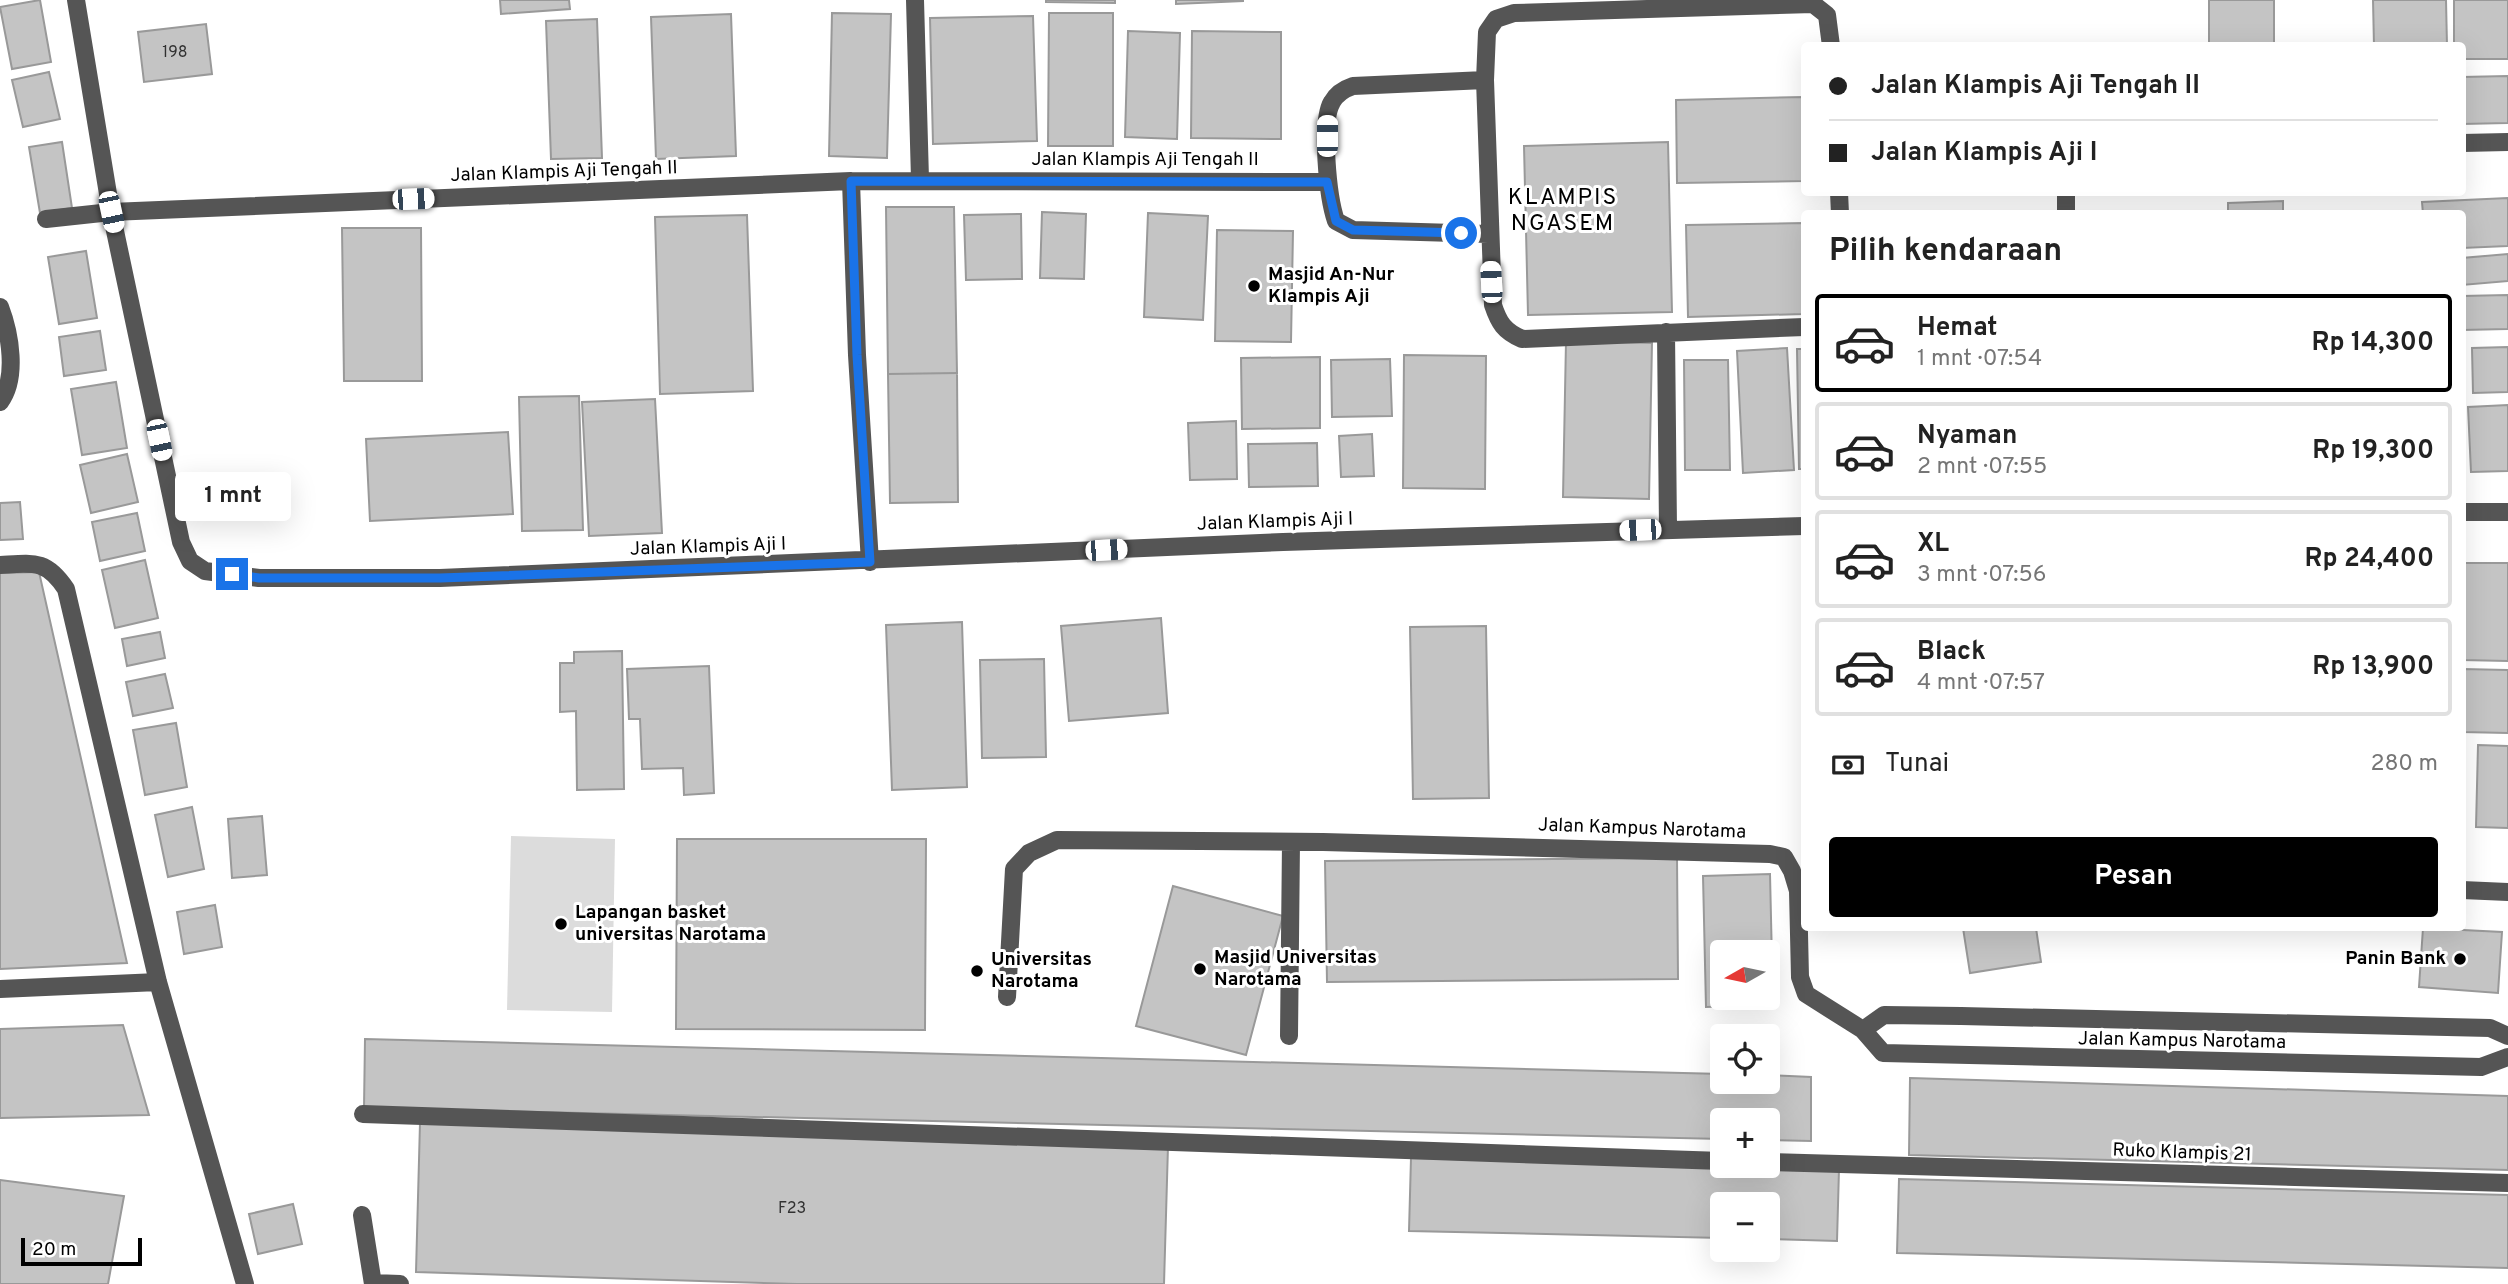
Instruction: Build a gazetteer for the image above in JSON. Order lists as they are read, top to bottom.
{
  "streets": {
    "street": [
      "Jalan Klampis Aji Tengah II",
      "Jalan Klampis Aji I",
      "Jalan Kampus Narotama",
      "Ruko Klampis 21"
    ]
  },
  "crossings": [
    ["Jalan Klampis Aji Tengah II", "Jalan Klampis Aji I"]
  ],
  "districts": ["KLAMPIS NGASEM"],
  "places": [
    "Masjid An-Nur Klampis Aji",
    "Lapangan basket universitas Narotama",
    "Panin Bank",
    "Masjid Universitas Narotama",
    "Universitas Narotama"
  ],
  "house_numbers": ["198", "F23"],
  "scale_bar": "20 m",
  "north": "left",
  "page": {
    "banner": ["Jalan Klampis Aji Tengah II", "Jalan Klampis Aji I"],
    "heading": "Pilih kendaraan",
    "list": [
      {
        "name": "Hemat",
        "note": "1 mnt · 07:54",
        "value": "Rp 14,300"
      },
      {
        "name": "Nyaman",
        "note": "2 mnt · 07:55",
        "value": "Rp 19,300"
      },
      {
        "name": "XL",
        "note": "3 mnt · 07:56",
        "value": "Rp 24,400"
      },
      {
        "name": "Black",
        "note": "4 mnt · 07:57",
        "value": "Rp 13,900"
      }
    ],
    "bubble": "1 mnt",
    "pay": ["Tunai", "280 m"],
    "buttons": "Pesan",
    "map_buttons": ["+", "−"],
    "scale": "20 m"
  }
}
